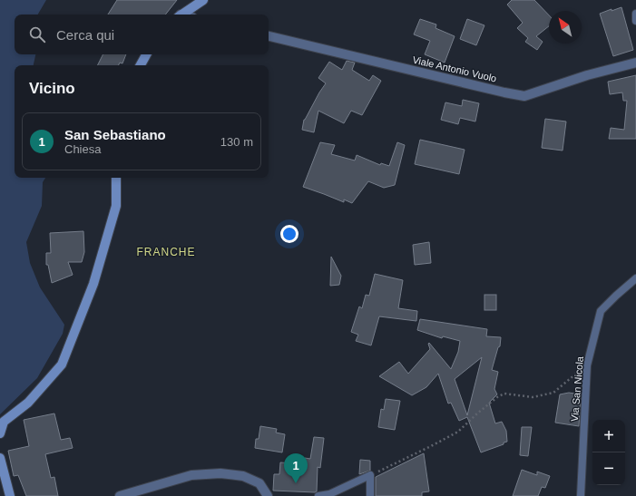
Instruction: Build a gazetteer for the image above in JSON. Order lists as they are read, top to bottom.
{
  "streets": {
    "street": ["Viale Antonio Vuolo"],
    "lane": ["Via San Nicola"]
  },
  "districts": ["FRANCHE"],
  "north": "top left",
  "page": {
    "search": "Cerca qui",
    "heading": "Vicino",
    "list": [
      {
        "mark": "1",
        "name": "San Sebastiano",
        "note": "Chiesa",
        "value": "130 m"
      }
    ],
    "map_buttons": ["+", "−"],
    "pins": "1"
  }
}
